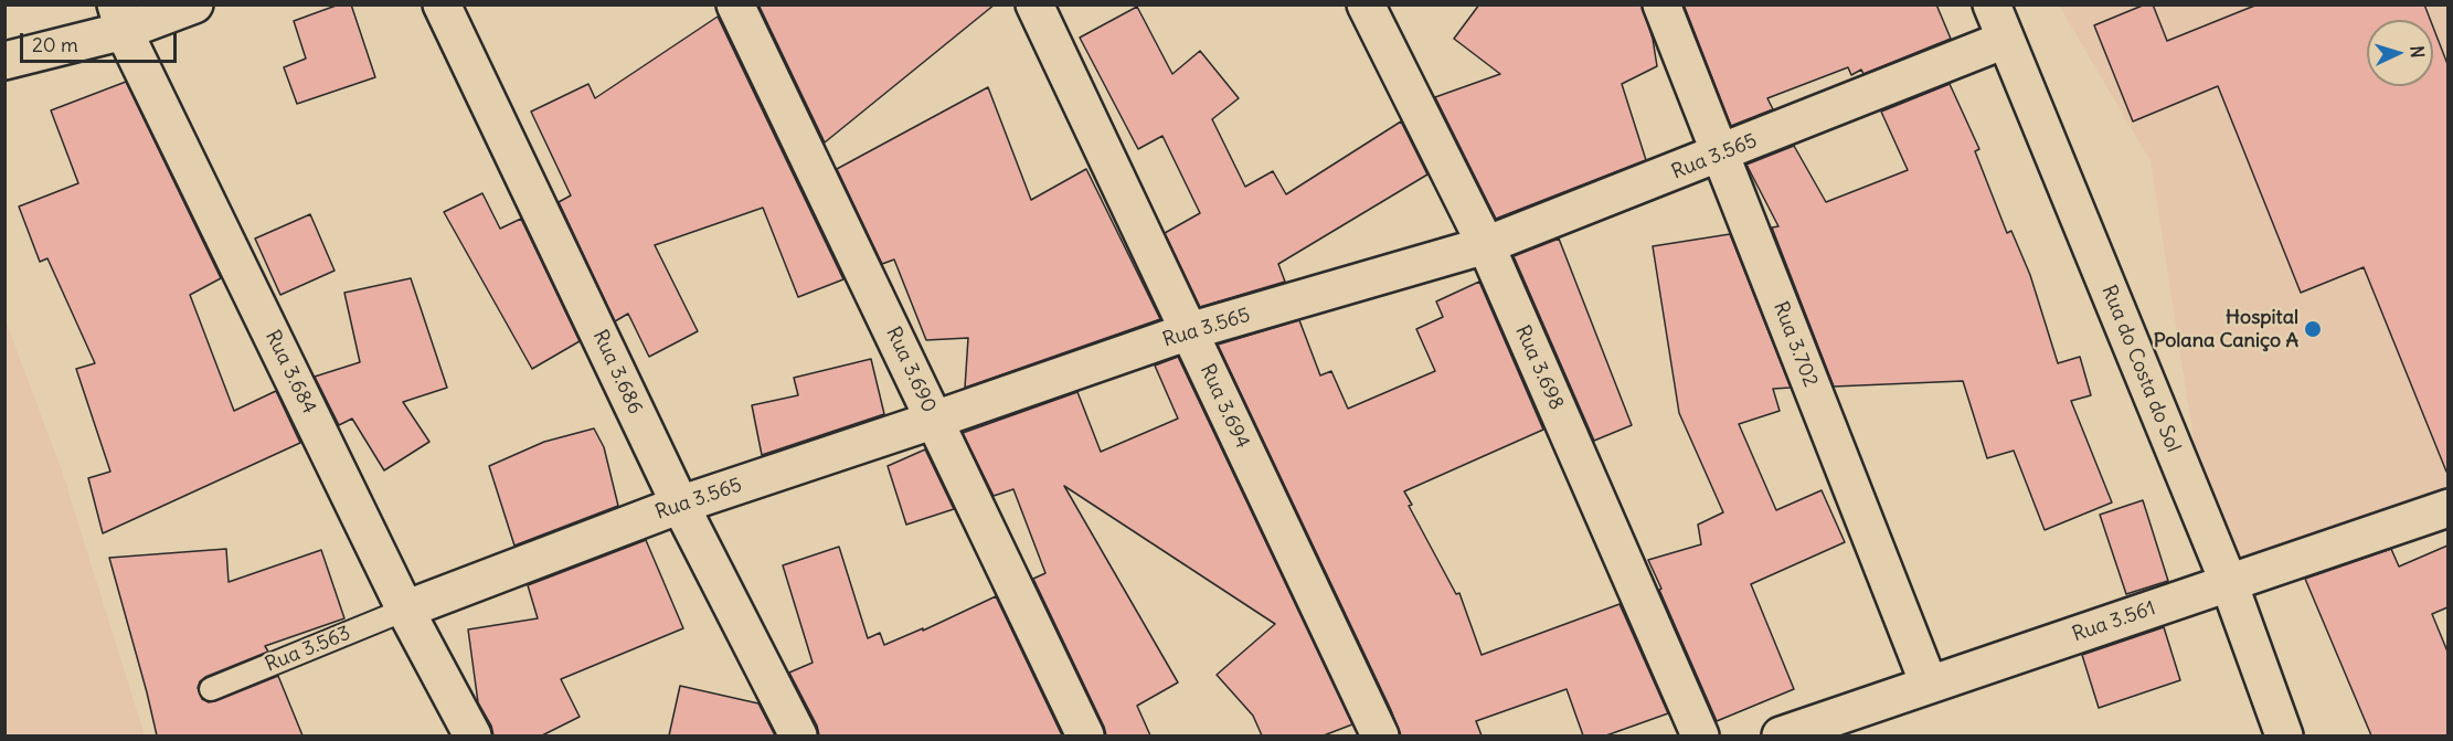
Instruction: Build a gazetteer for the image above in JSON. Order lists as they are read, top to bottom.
{
  "streets": {
    "street": [
      "Rua 3.565",
      "Rua 3.702",
      "Rua 3.698",
      "Rua do Costa do Sol",
      "Rua 3.690",
      "Rua 3.684",
      "Rua 3.686",
      "Rua 3.694",
      "Rua 3.561"
    ],
    "lane": ["Rua 3.563"]
  },
  "crossings": [
    ["Rua 3.565", "Rua 3.702"],
    ["Rua 3.565", "Rua 3.698"],
    ["Rua 3.565", "Rua do Costa do Sol"],
    ["Rua 3.565", "Rua 3.690"],
    ["Rua 3.565", "Rua 3.684"],
    ["Rua 3.565", "Rua 3.686"],
    ["Rua 3.565", "Rua 3.694"],
    ["Rua 3.565", "Rua 3.563"],
    ["Rua 3.702", "Rua 3.561"],
    ["Rua do Costa do Sol", "Rua 3.561"],
    ["Rua 3.684", "Rua 3.563"]
  ],
  "places": ["Hospital Polana Caniço A"],
  "scale_bar": "20 m",
  "north": "right"
}
